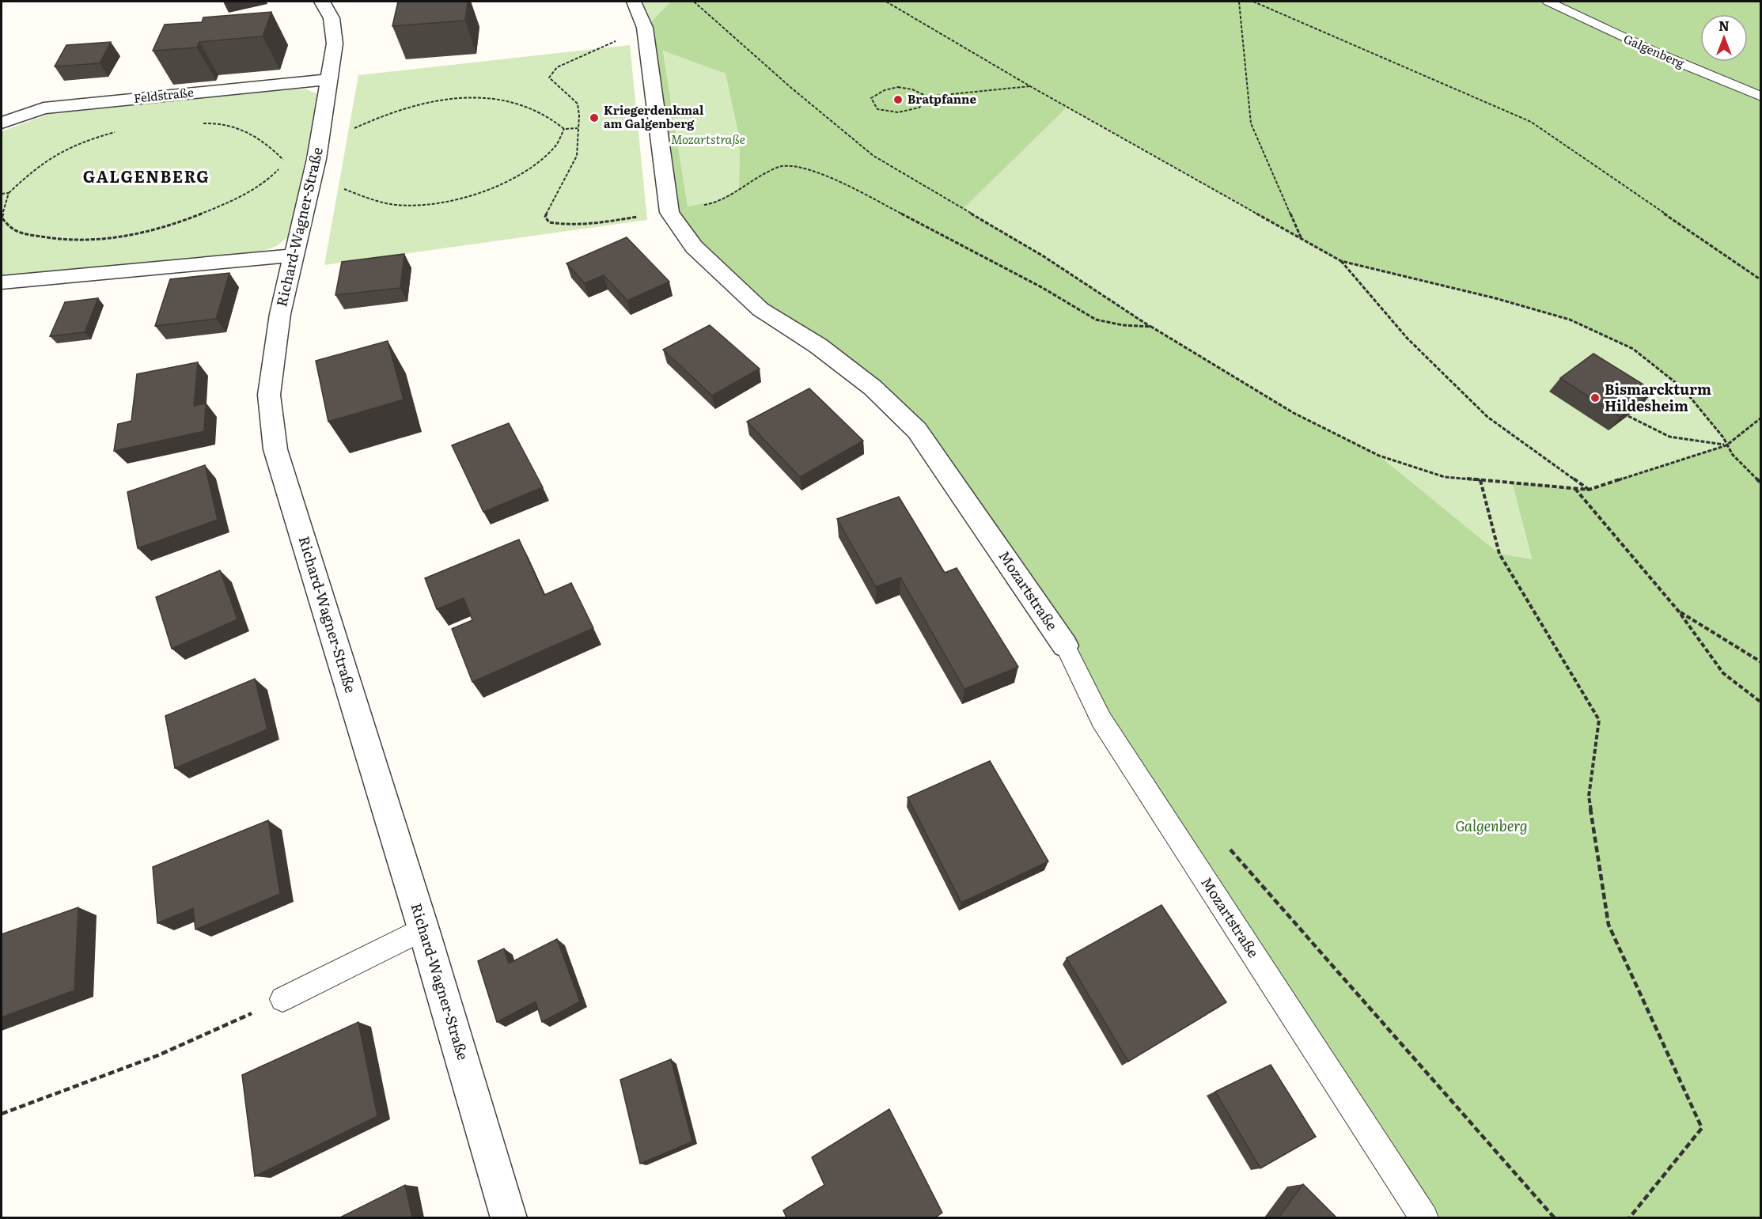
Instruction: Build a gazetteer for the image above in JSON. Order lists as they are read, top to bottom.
{
  "streets": {
    "street": ["Feldstraße", "Richard-Wagner-Straße", "Mozartstraße"],
    "lane": ["Galgenberg"]
  },
  "crossings": [
    ["Feldstraße", "Richard-Wagner-Straße"]
  ],
  "districts": ["GALGENBERG"],
  "parks": ["Mozartstraße", "Galgenberg"],
  "places": ["Bratpfanne", "Kriegerdenkmal am Galgenberg", "Bismarckturm Hildesheim"],
  "north": "top"
}
